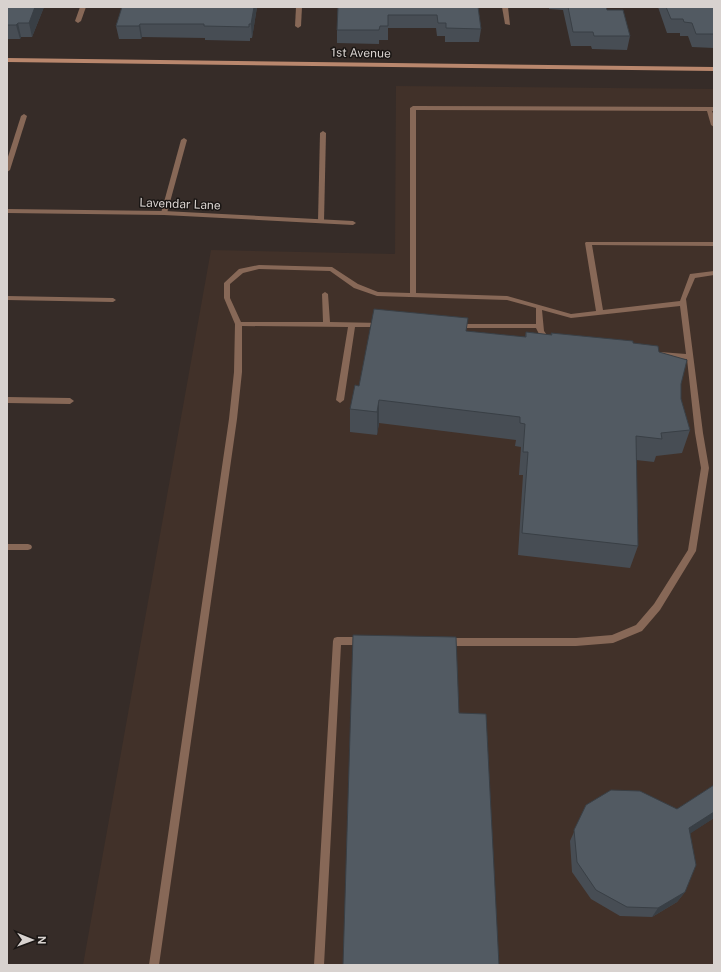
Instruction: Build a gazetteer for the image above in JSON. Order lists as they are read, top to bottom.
{
  "streets": {
    "main road": ["1st Avenue"],
    "street": ["Lavendar Lane"]
  },
  "north": "right"
}
